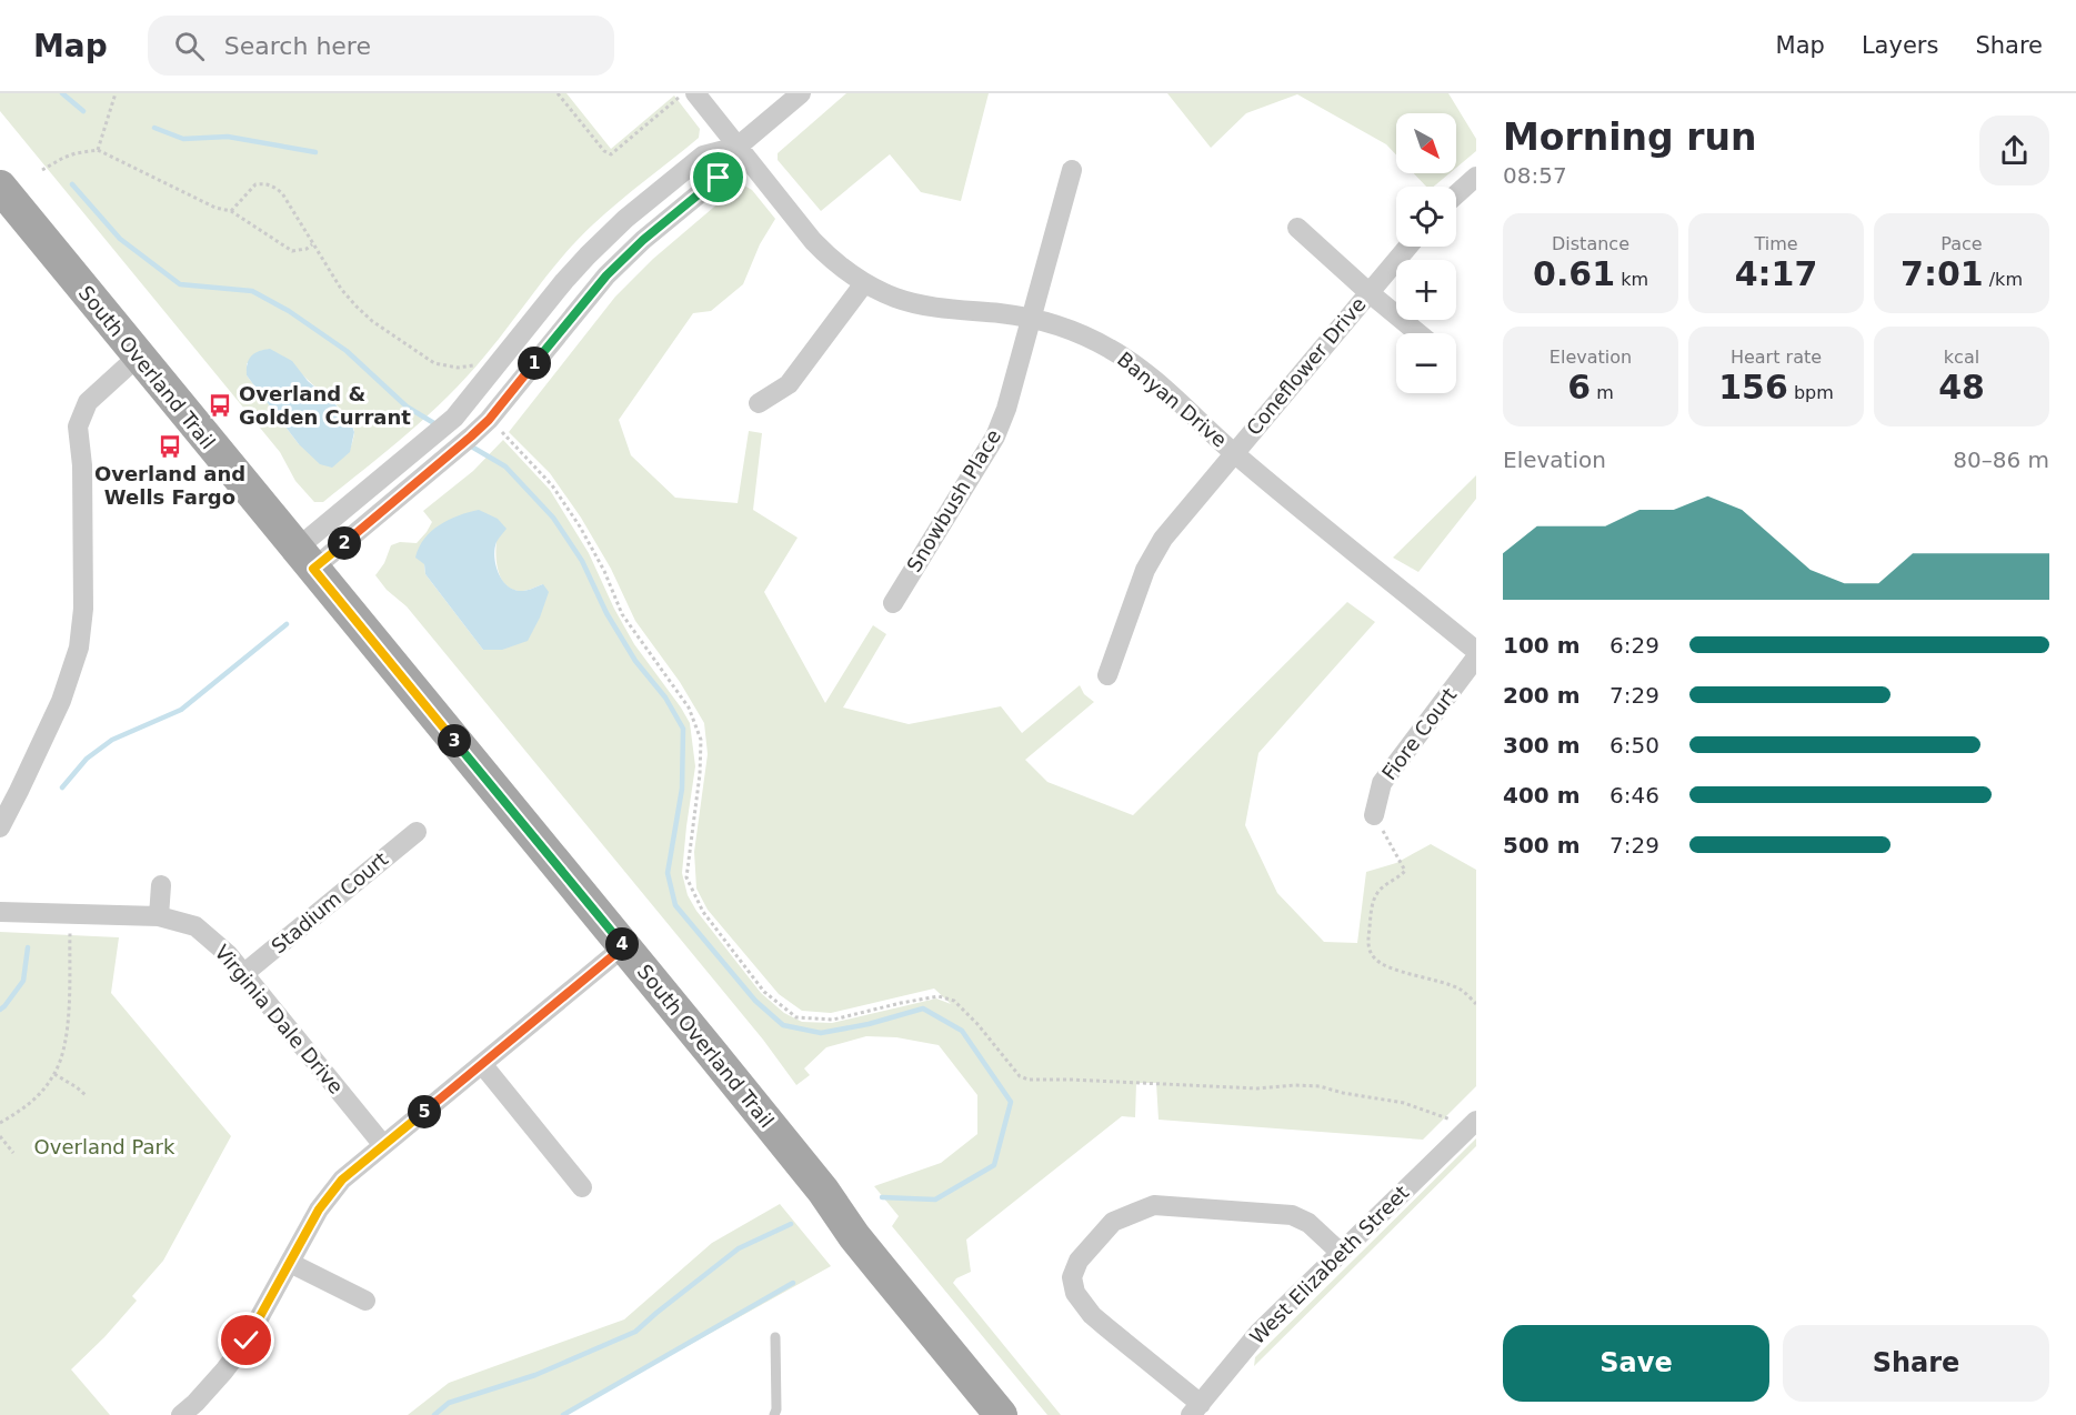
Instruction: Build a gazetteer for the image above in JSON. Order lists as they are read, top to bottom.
{
  "streets": {
    "main road": ["South Overland Trail"],
    "street": [
      "Coneflower Drive",
      "Banyan Drive",
      "Snowbush Place",
      "Fiore Court",
      "Stadium Court",
      "Virginia Dale Drive",
      "West Elizabeth Street"
    ]
  },
  "crossings": [
    ["Coneflower Drive", "Banyan Drive"],
    ["Banyan Drive", "Snowbush Place"],
    ["Stadium Court", "Virginia Dale Drive"]
  ],
  "parks": ["Overland Park"],
  "places": {
    "bus stop": ["Overland & Golden Currant", "Overland and Wells Fargo"]
  },
  "north": "bottom right",
  "page": {
    "header": "Map",
    "search": "Search here",
    "nav": ["Map", "Layers", "Share"],
    "heading": ["Morning run", "08:57"],
    "map_buttons": ["+", "−"],
    "stats": [
      ["Distance", "0.61 km"],
      ["Time", "4:17"],
      ["Pace", "7:01 /km"],
      ["Elevation", "6 m"],
      ["Heart rate", "156 bpm"],
      ["kcal", "48"]
    ],
    "pins": [
      "1",
      "2",
      "3",
      "4",
      "5"
    ],
    "chart": ["Elevation", "80–86 m"],
    "list": [
      {
        "name": "100 m",
        "note": "6:29"
      },
      {
        "name": "200 m",
        "note": "7:29"
      },
      {
        "name": "300 m",
        "note": "6:50"
      },
      {
        "name": "400 m",
        "note": "6:46"
      },
      {
        "name": "500 m",
        "note": "7:29"
      }
    ],
    "buttons": ["Save", "Share"]
  }
}
